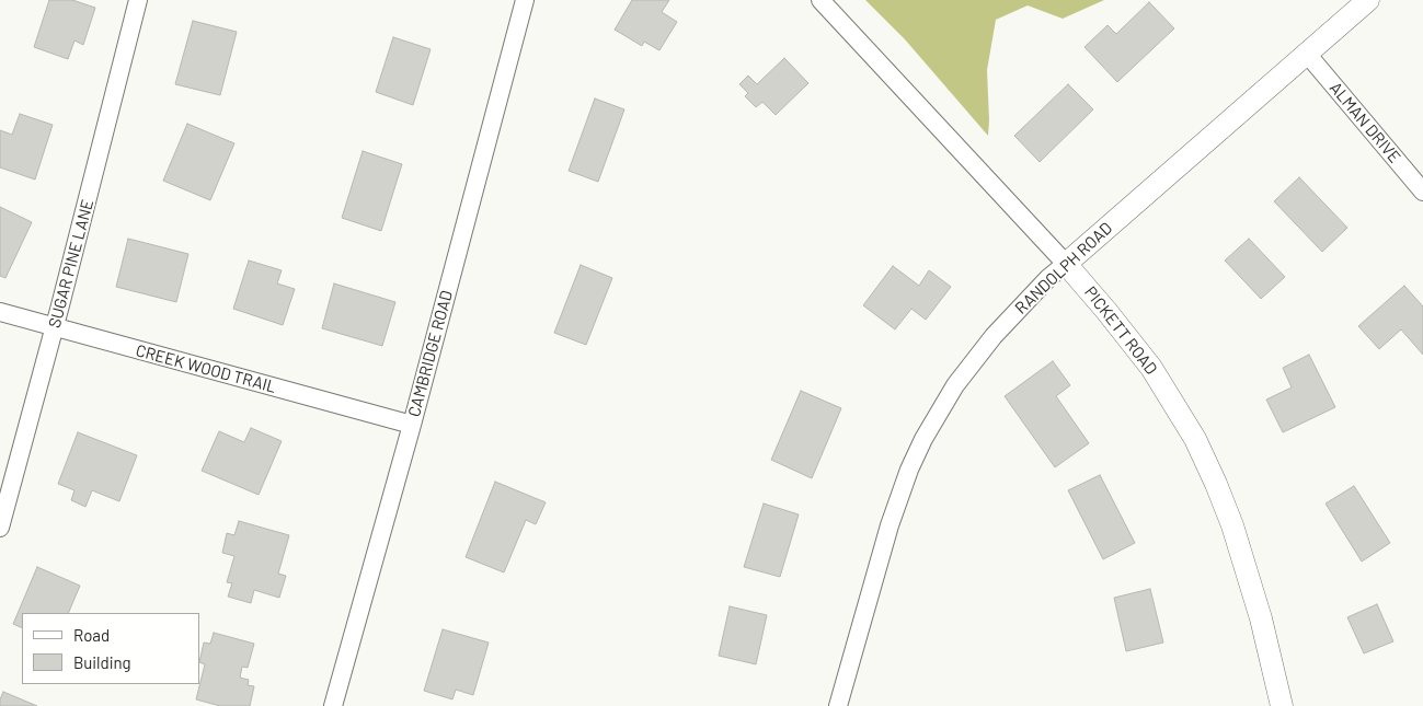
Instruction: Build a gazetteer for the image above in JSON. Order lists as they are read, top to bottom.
{
  "streets": {
    "street": [
      "ALMAN DRIVE",
      "SUGAR PINE LANE",
      "RANDOLPH ROAD",
      "PICKETT ROAD",
      "CAMBRIDGE ROAD",
      "CREEK WOOD TRAIL"
    ]
  },
  "crossings": [
    ["ALMAN DRIVE", "RANDOLPH ROAD"],
    ["SUGAR PINE LANE", "CREEK WOOD TRAIL"],
    ["RANDOLPH ROAD", "PICKETT ROAD"],
    ["CAMBRIDGE ROAD", "CREEK WOOD TRAIL"]
  ],
  "legend": ["Road", "Building"]
}
